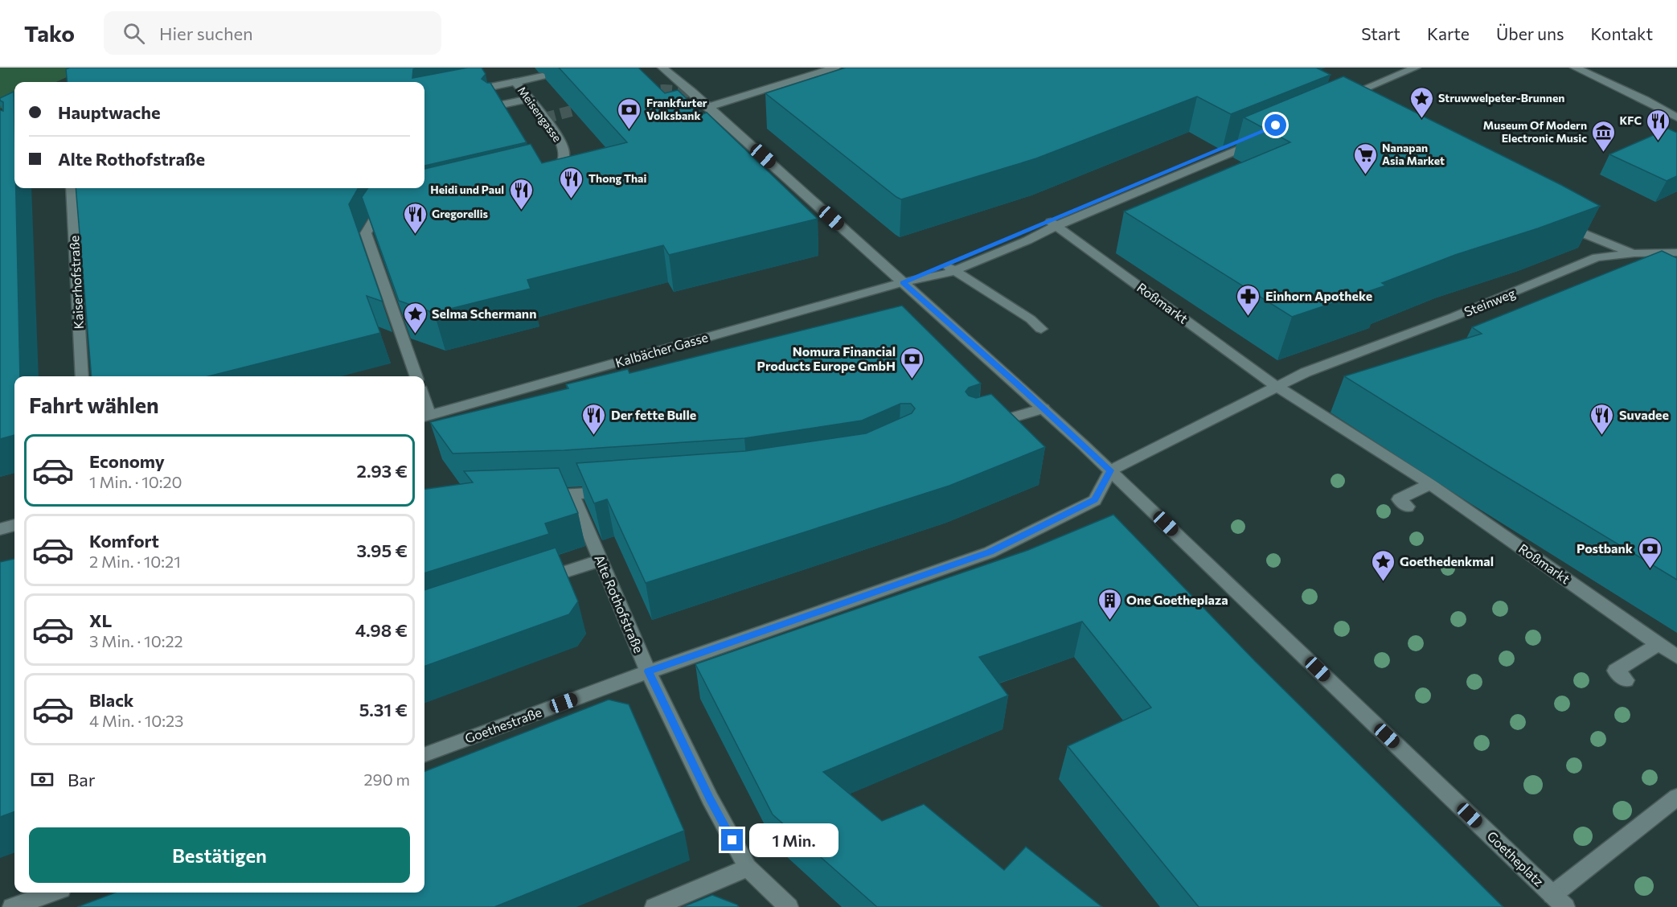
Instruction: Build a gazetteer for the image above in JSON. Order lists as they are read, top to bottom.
{
  "streets": {
    "street": [
      "Meisengasse",
      "Kaiserhofstraße",
      "Steinweg",
      "Roßmarkt",
      "Kalbächer Gasse",
      "Alte Rothofstraße",
      "Goethestraße",
      "Goetheplatz"
    ]
  },
  "crossings": [
    ["Steinweg", "Roßmarkt"],
    ["Roßmarkt", "Kalbächer Gasse"],
    ["Kalbächer Gasse", "Goetheplatz"],
    ["Alte Rothofstraße", "Goethestraße"],
    ["Goethestraße", "Goetheplatz"]
  ],
  "places": {
    "place": ["Struwwelpeter-Brunnen", "Selma Schermann", "Goethedenkmal"],
    "bank": ["Frankfurter Volksbank", "Nomura Financial Products Europe GmbH", "Postbank"],
    "restaurant": [
      "KFC",
      "Thong Thai",
      "Heidi und Paul",
      "Gregorellis",
      "Der fette Bulle",
      "Suvadee"
    ],
    "museum": ["Museum Of Modern Electronic Music"],
    "supermarket": ["Nanapan Asia Market"],
    "pharmacy": ["Einhorn Apotheke"],
    "building": ["One Goetheplaza"]
  },
  "page": {
    "header": "Tako",
    "search": "Hier suchen",
    "nav": [
      "Start",
      "Karte",
      "Über uns",
      "Kontakt"
    ],
    "banner": ["Hauptwache", "Alte Rothofstraße"],
    "heading": "Fahrt wählen",
    "list": [
      {
        "name": "Economy",
        "note": "1 Min. · 10:20",
        "value": "2.93 €"
      },
      {
        "name": "Komfort",
        "note": "2 Min. · 10:21",
        "value": "3.95 €"
      },
      {
        "name": "XL",
        "note": "3 Min. · 10:22",
        "value": "4.98 €"
      },
      {
        "name": "Black",
        "note": "4 Min. · 10:23",
        "value": "5.31 €"
      }
    ],
    "pay": ["Bar", "290 m"],
    "buttons": "Bestätigen",
    "bubble": "1 Min."
  }
}
